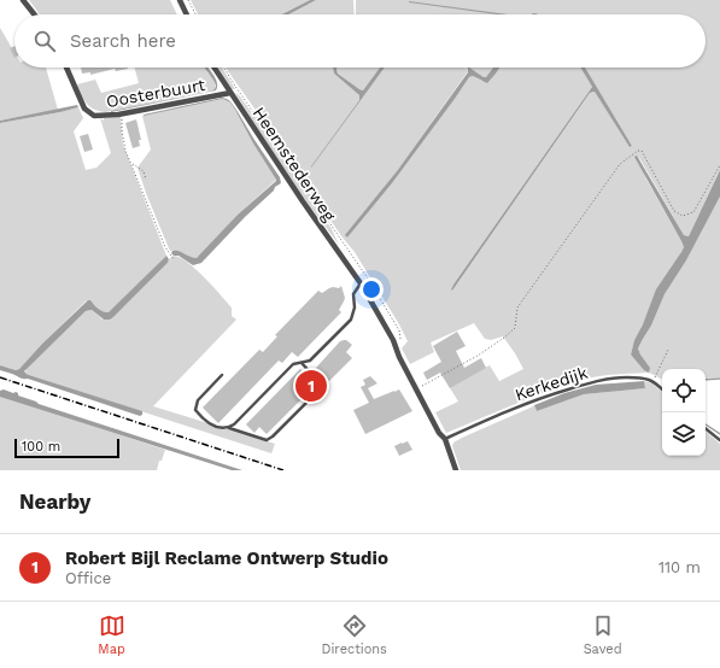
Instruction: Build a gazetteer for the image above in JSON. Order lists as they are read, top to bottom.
{
  "streets": {
    "street": ["Oosterbuurt", "Heemstederweg"],
    "lane": ["Kerkedijk"]
  },
  "crossings": [
    ["Oosterbuurt", "Heemstederweg"],
    ["Heemstederweg", "Kerkedijk"]
  ],
  "scale_bar": "100 m",
  "page": {
    "search": "Search here",
    "pins": "1",
    "scale": "100 m",
    "heading": "Nearby",
    "list": [
      {
        "mark": "1",
        "name": "Robert Bijl Reclame Ontwerp Studio",
        "note": "Office",
        "value": "110 m"
      }
    ],
    "nav": ["Map", "Directions", "Saved"]
  }
}
